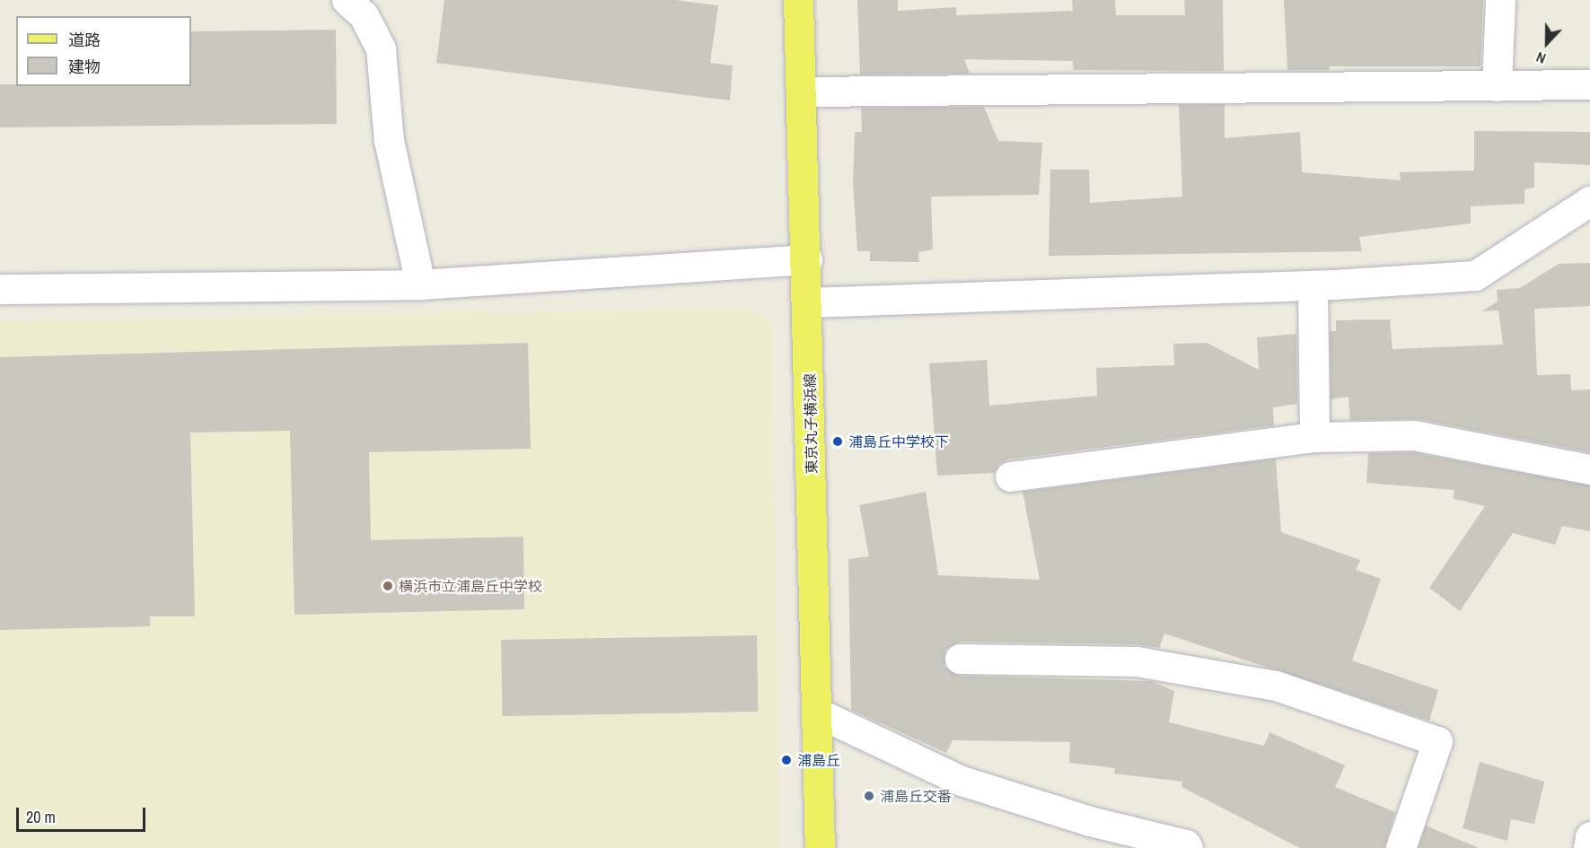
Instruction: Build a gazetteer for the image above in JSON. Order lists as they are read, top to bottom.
{
  "streets": {
    "main road": ["東京丸子横浜線"]
  },
  "places": [
    "浦島丘中学校下",
    "横浜市立浦島丘中学校",
    "浦島丘",
    "浦島丘交番"
  ],
  "legend": ["道路", "建物"],
  "scale_bar": "20 m",
  "north": "bottom"
}
